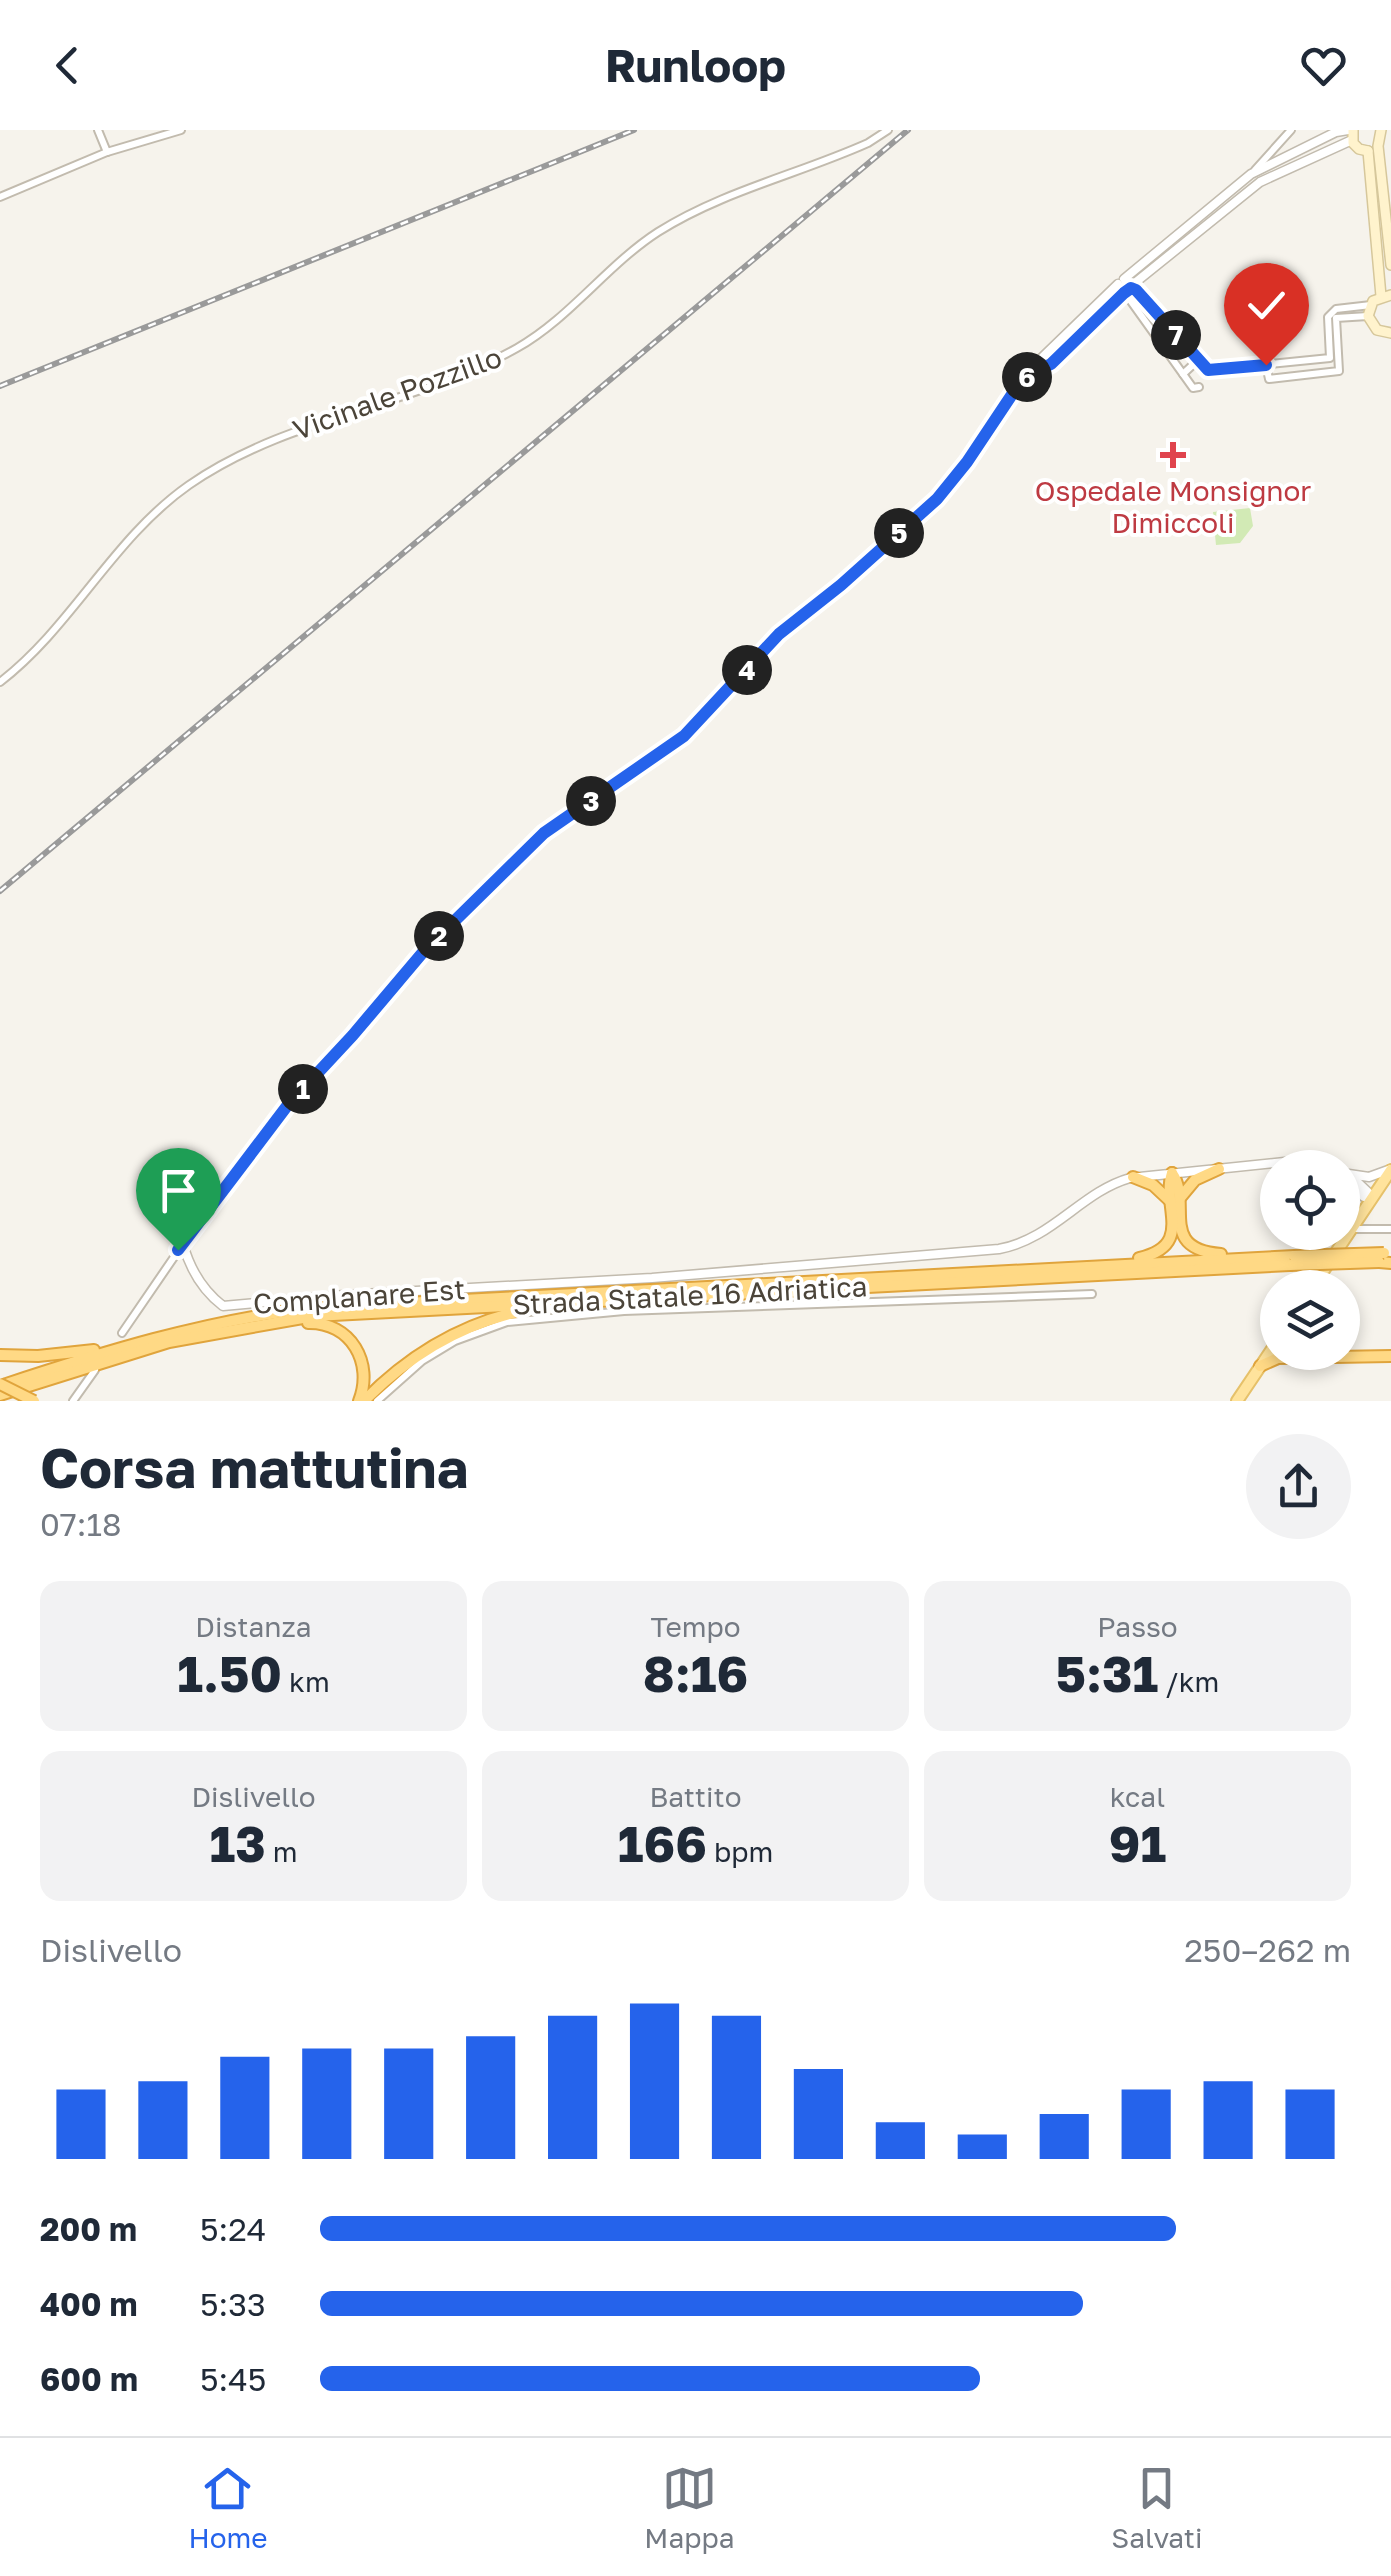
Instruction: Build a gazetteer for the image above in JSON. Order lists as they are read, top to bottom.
{
  "streets": {
    "highway": ["Strada Statale 16 Adriatica"],
    "street": ["Vicinale Pozzillo", "Complanare Est"]
  },
  "places": {
    "health": ["Ospedale Monsignor Dimiccoli"]
  },
  "page": {
    "header": "Runloop",
    "pins": [
      "7",
      "6",
      "5",
      "4",
      "3",
      "2",
      "1"
    ],
    "heading": ["Corsa mattutina", "07:18"],
    "stats": [
      ["Distanza", "1.50 km"],
      ["Tempo", "8:16"],
      ["Passo", "5:31 /km"],
      ["Dislivello", "13 m"],
      ["Battito", "166 bpm"],
      ["kcal", "91"]
    ],
    "chart": ["Dislivello", "250–262 m"],
    "list": [
      {
        "name": "200 m",
        "note": "5:24"
      },
      {
        "name": "400 m",
        "note": "5:33"
      },
      {
        "name": "600 m",
        "note": "5:45"
      }
    ],
    "tabs": ["Home", "Mappa", "Salvati"]
  }
}
